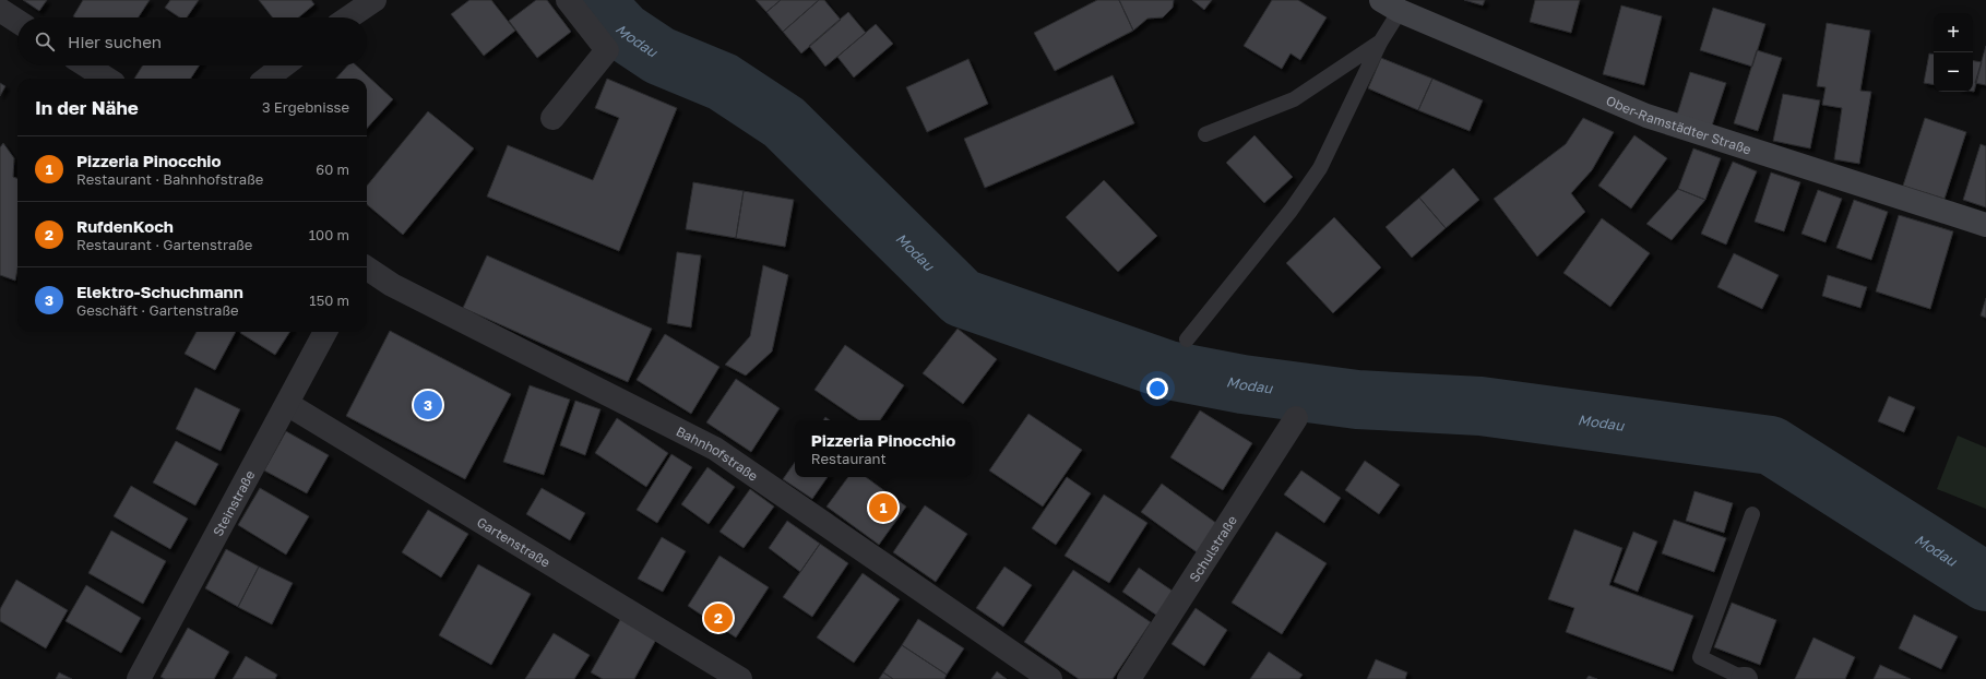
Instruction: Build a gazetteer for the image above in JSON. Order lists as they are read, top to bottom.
{
  "streets": {
    "main road": ["Ober-Ramstädter Straße"],
    "street": [
      "Bahnhofstraße",
      "Steinstraße",
      "Gartenstraße",
      "Schulstraße"
    ]
  },
  "crossings": [
    ["Steinstraße", "Gartenstraße"]
  ],
  "water": ["Modau"],
  "page": {
    "map_buttons": ["+", "−"],
    "search": "Hier suchen",
    "heading": ["In der Nähe", "3 Ergebnisse"],
    "list": [
      {
        "mark": "1",
        "name": "Pizzeria Pinocchio",
        "note": "Restaurant · Bahnhofstraße",
        "value": "60 m"
      },
      {
        "mark": "2",
        "name": "RufdenKoch",
        "note": "Restaurant · Gartenstraße",
        "value": "100 m"
      },
      {
        "mark": "3",
        "name": "Elektro-Schuchmann",
        "note": "Geschäft · Gartenstraße",
        "value": "150 m"
      }
    ],
    "pins": ["3", "1", "2"],
    "popup": ["Pizzeria Pinocchio", "Restaurant"]
  }
}
